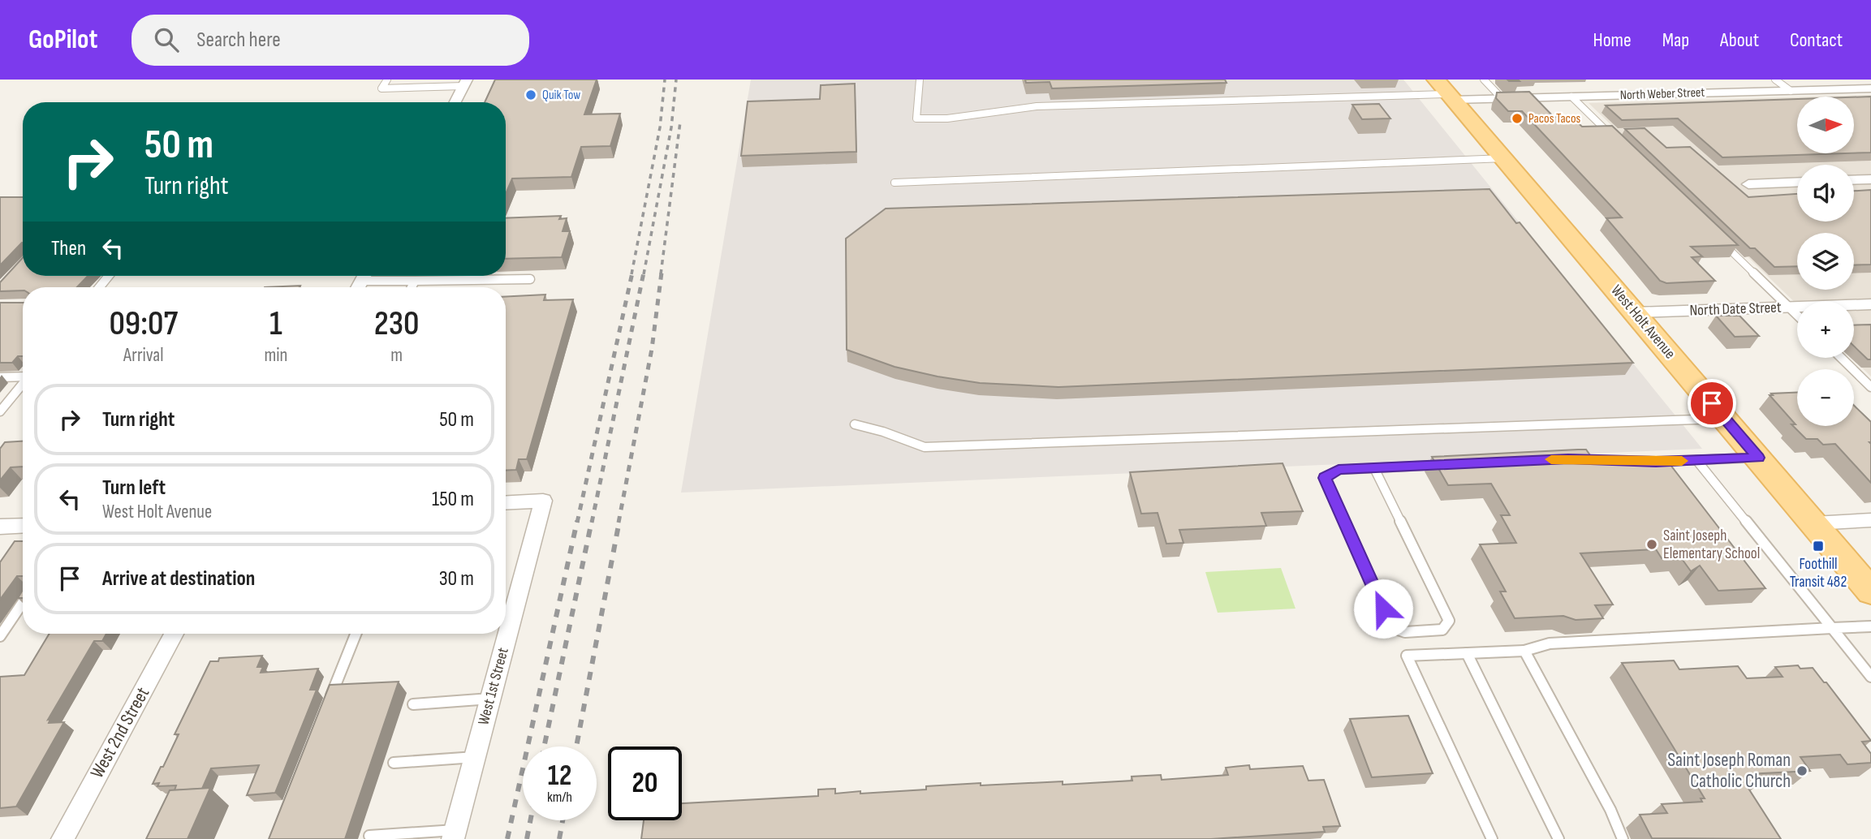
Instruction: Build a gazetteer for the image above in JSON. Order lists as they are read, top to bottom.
{
  "streets": {
    "main road": ["West Holt Avenue"],
    "street": [
      "North Weber Street",
      "North Date Street",
      "West 1st Street",
      "West 2nd Street"
    ]
  },
  "crossings": [
    ["North Weber Street", "West Holt Avenue"],
    ["North Date Street", "West Holt Avenue"]
  ],
  "places": {
    "other": [
      "Quik Tow",
      "Pacos Tacos",
      "Saint Joseph Elementary School",
      "Saint Joseph Roman Catholic Church"
    ],
    "transit": ["Foothill Transit 482"]
  },
  "north": "right",
  "page": {
    "header": "GoPilot",
    "search": "Search here",
    "nav": [
      "Home",
      "Map",
      "About",
      "Contact"
    ],
    "map_buttons": ["+", "−"],
    "turn": ["50 m", "Turn right"],
    "then": "Then",
    "eta": [
      "09:07",
      "Arrival",
      "1",
      "min",
      "230",
      "m"
    ],
    "list": [
      {
        "name": "Turn right",
        "value": "50 m"
      },
      {
        "name": "Turn left",
        "note": "West Holt Avenue",
        "value": "150 m"
      },
      {
        "name": "Arrive at destination",
        "value": "30 m"
      }
    ],
    "speed": "12 km/h",
    "limit": "20"
  }
}
